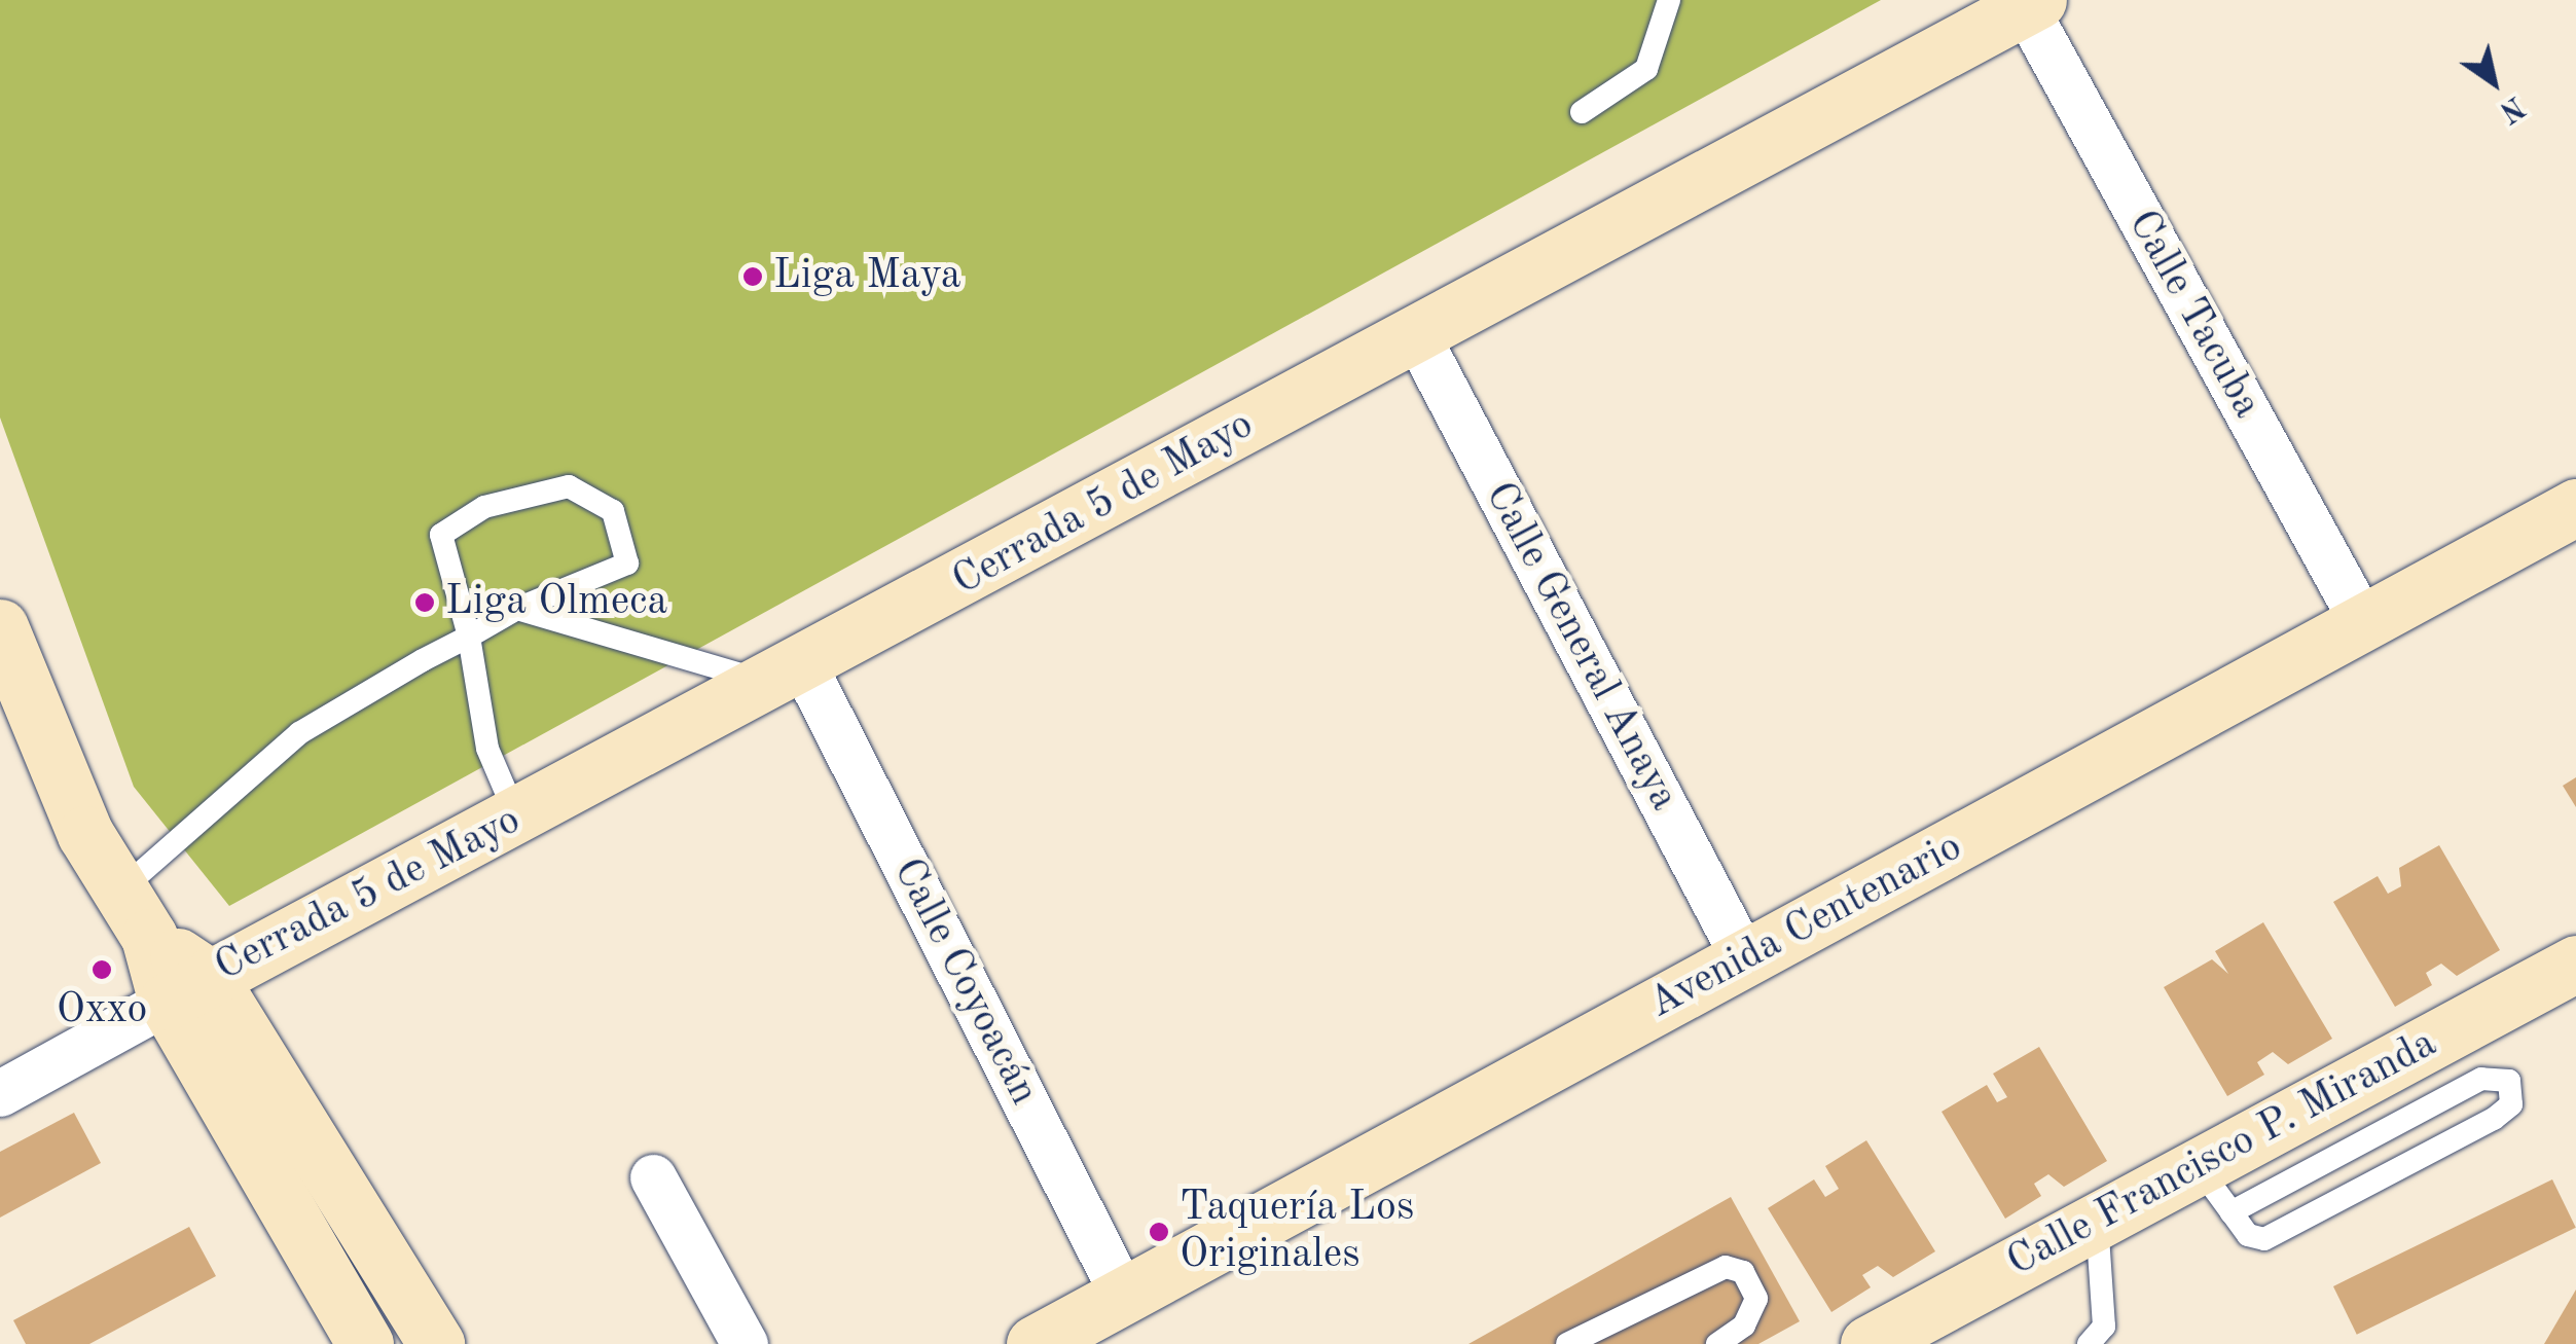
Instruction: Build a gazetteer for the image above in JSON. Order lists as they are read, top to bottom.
{
  "streets": {
    "main road": ["Cerrada 5 de Mayo", "Avenida Centenario", "Calle Francisco P. Miranda"],
    "street": ["Calle Tacuba", "Calle General Anaya", "Calle Coyoacán"]
  },
  "crossings": [
    ["Calle Tacuba", "Cerrada 5 de Mayo"],
    ["Calle Tacuba", "Avenida Centenario"],
    ["Cerrada 5 de Mayo", "Calle General Anaya"],
    ["Cerrada 5 de Mayo", "Calle Coyoacán"],
    ["Calle General Anaya", "Avenida Centenario"],
    ["Avenida Centenario", "Calle Coyoacán"]
  ],
  "places": [
    "Liga Maya",
    "Liga Olmeca",
    "Oxxo",
    "Taquería Los Originales"
  ],
  "north": "bottom right"
}
